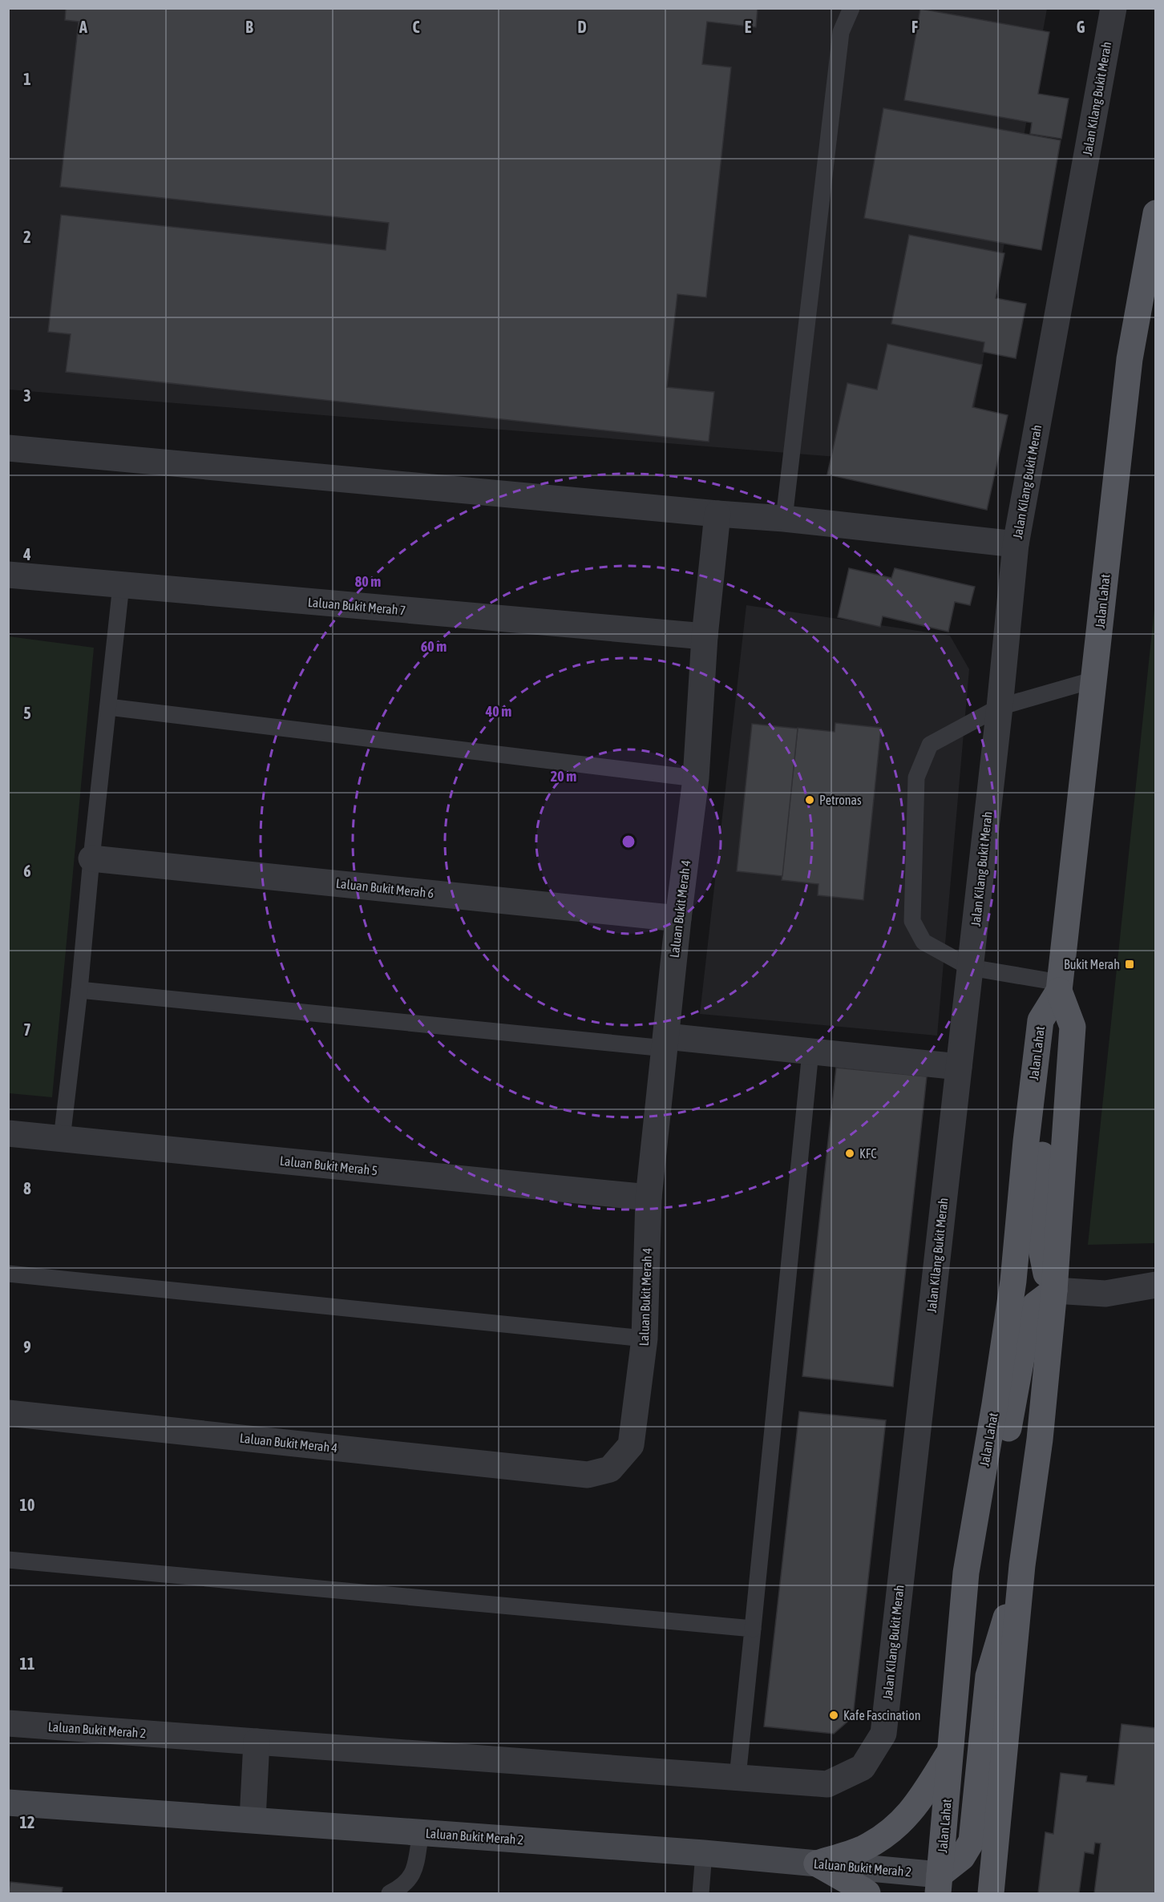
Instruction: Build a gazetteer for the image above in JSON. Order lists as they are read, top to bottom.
{
  "streets": {
    "main road": ["Jalan Lahat"],
    "street": [
      "Jalan Kilang Bukit Merah",
      "Laluan Bukit Merah 7",
      "Laluan Bukit Merah 6",
      "Laluan Bukit Merah 4",
      "Laluan Bukit Merah 5",
      "Laluan Bukit Merah 2"
    ]
  },
  "crossings": [
    ["Jalan Kilang Bukit Merah", "Laluan Bukit Merah 2"],
    ["Jalan Lahat", "Laluan Bukit Merah 2"],
    ["Laluan Bukit Merah 7", "Laluan Bukit Merah 4"],
    ["Laluan Bukit Merah 6", "Laluan Bukit Merah 4"],
    ["Laluan Bukit Merah 4", "Laluan Bukit Merah 5"]
  ],
  "places": {
    "other": ["Petronas", "KFC", "Kafe Fascination"],
    "transit": ["Bukit Merah"]
  },
  "grid": {
    "columns": [
      "A",
      "B",
      "C",
      "D",
      "E",
      "F",
      "G"
    ],
    "rows": [
      "1",
      "2",
      "3",
      "4",
      "5",
      "6",
      "7",
      "8",
      "9",
      "10",
      "11",
      "12"
    ]
  },
  "rings": [
    "80 m",
    "60 m",
    "40 m",
    "20 m"
  ]
}
